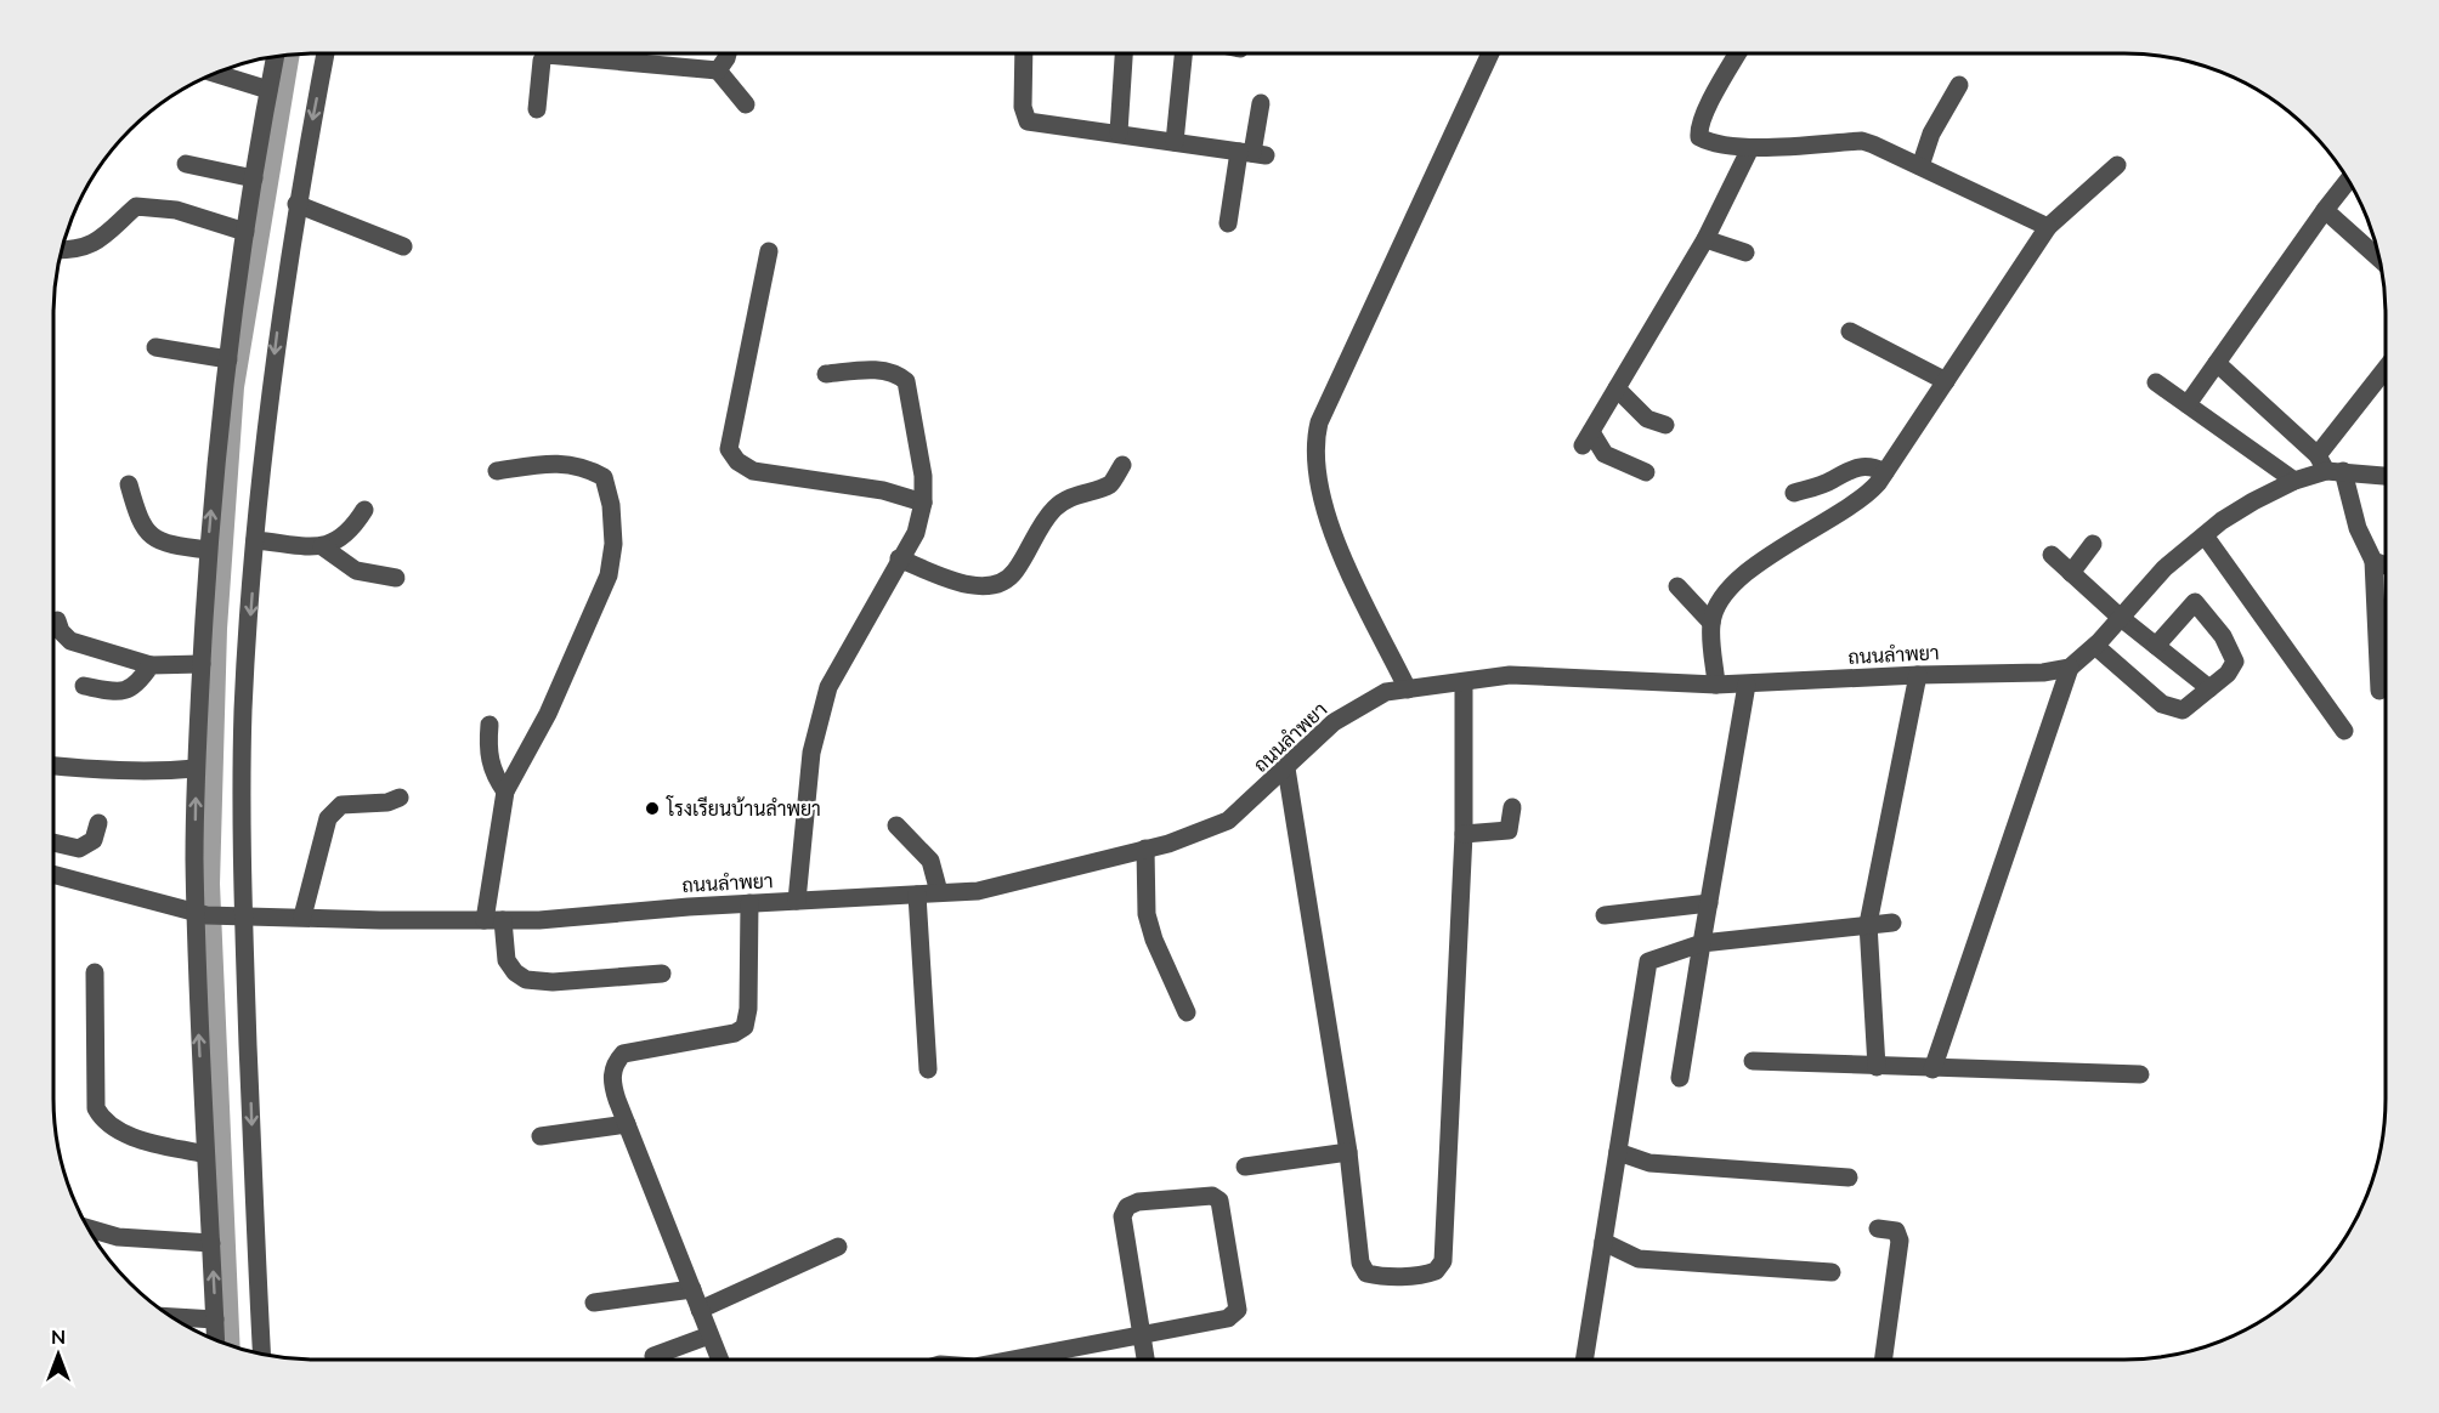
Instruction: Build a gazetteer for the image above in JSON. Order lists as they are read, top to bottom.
{
  "streets": {
    "street": ["ถนนลำพยา"]
  },
  "places": ["โรงเรียนบ้านลำพยา"],
  "north": "top"
}
